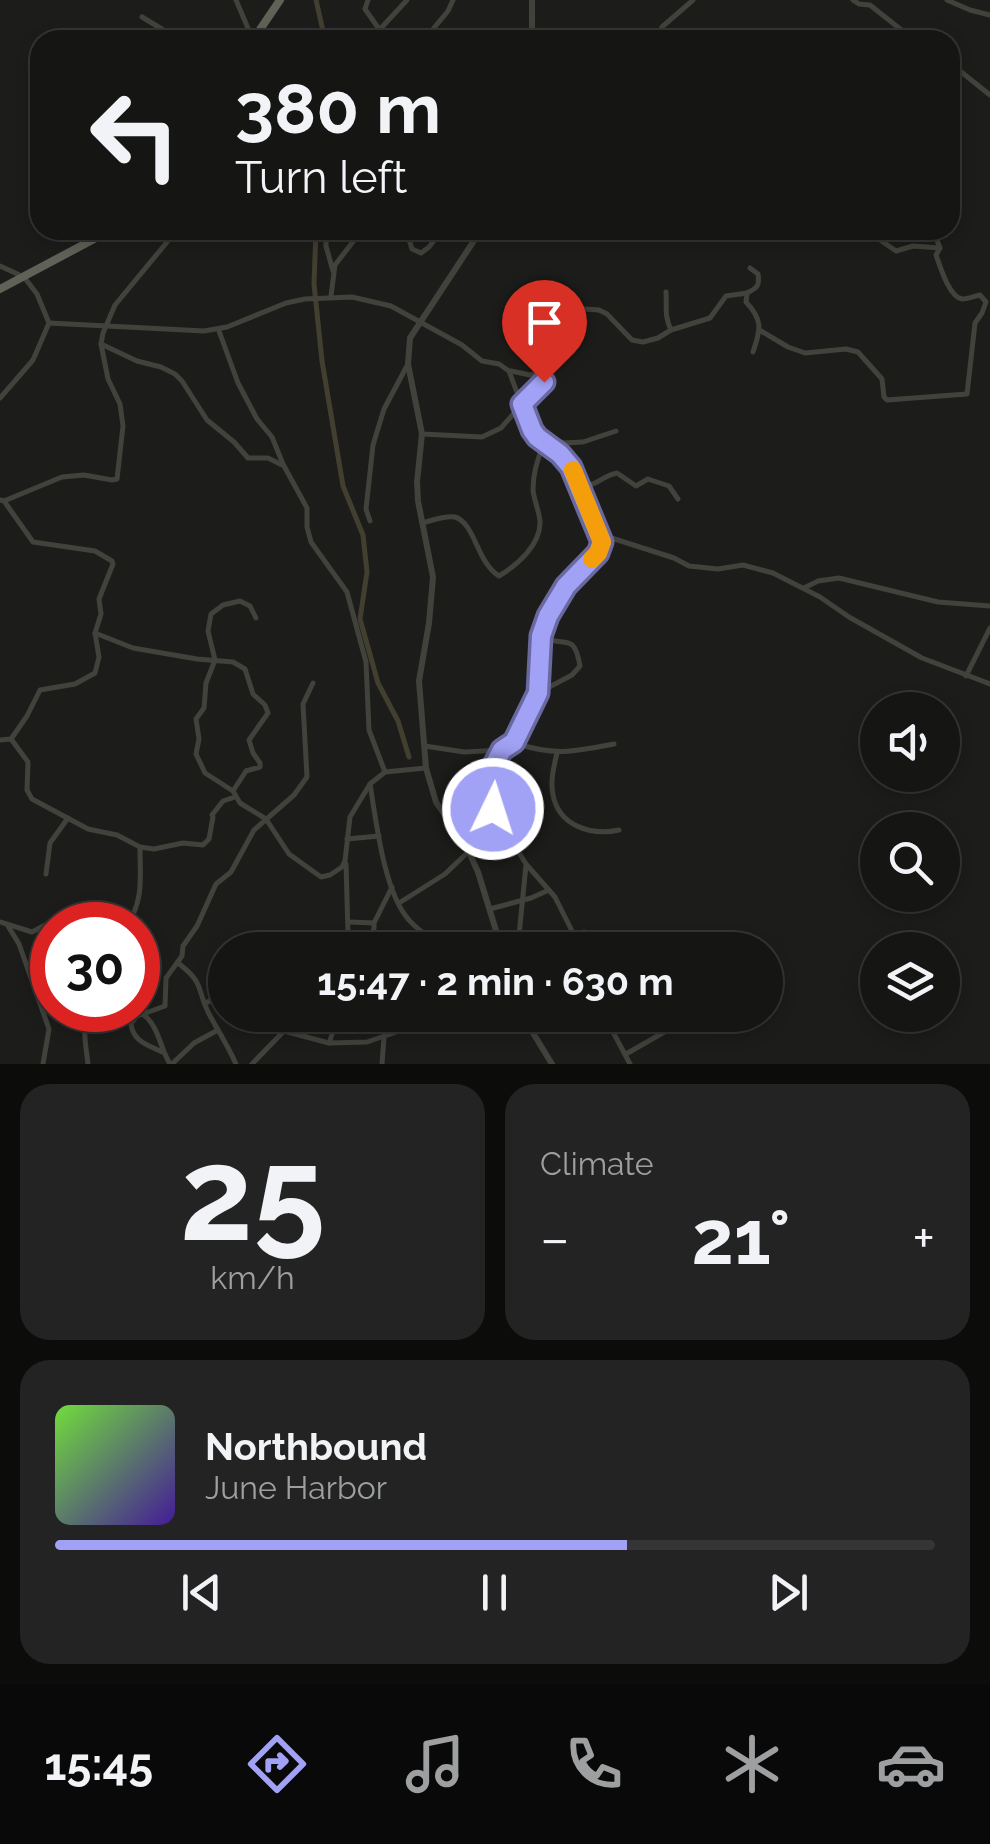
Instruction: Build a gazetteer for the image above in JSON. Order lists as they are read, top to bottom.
{
  "page": {
    "turn": ["380 m", "Turn left"],
    "limit": "30",
    "trip": "15:47 · 2 min · 630 m",
    "tile": [
      ["25", "km/h"],
      "Climate"
    ],
    "heat": ["−", "21°", "+"],
    "song": ["Northbound", "June Harbor"],
    "tabs": "15:45"
  }
}
